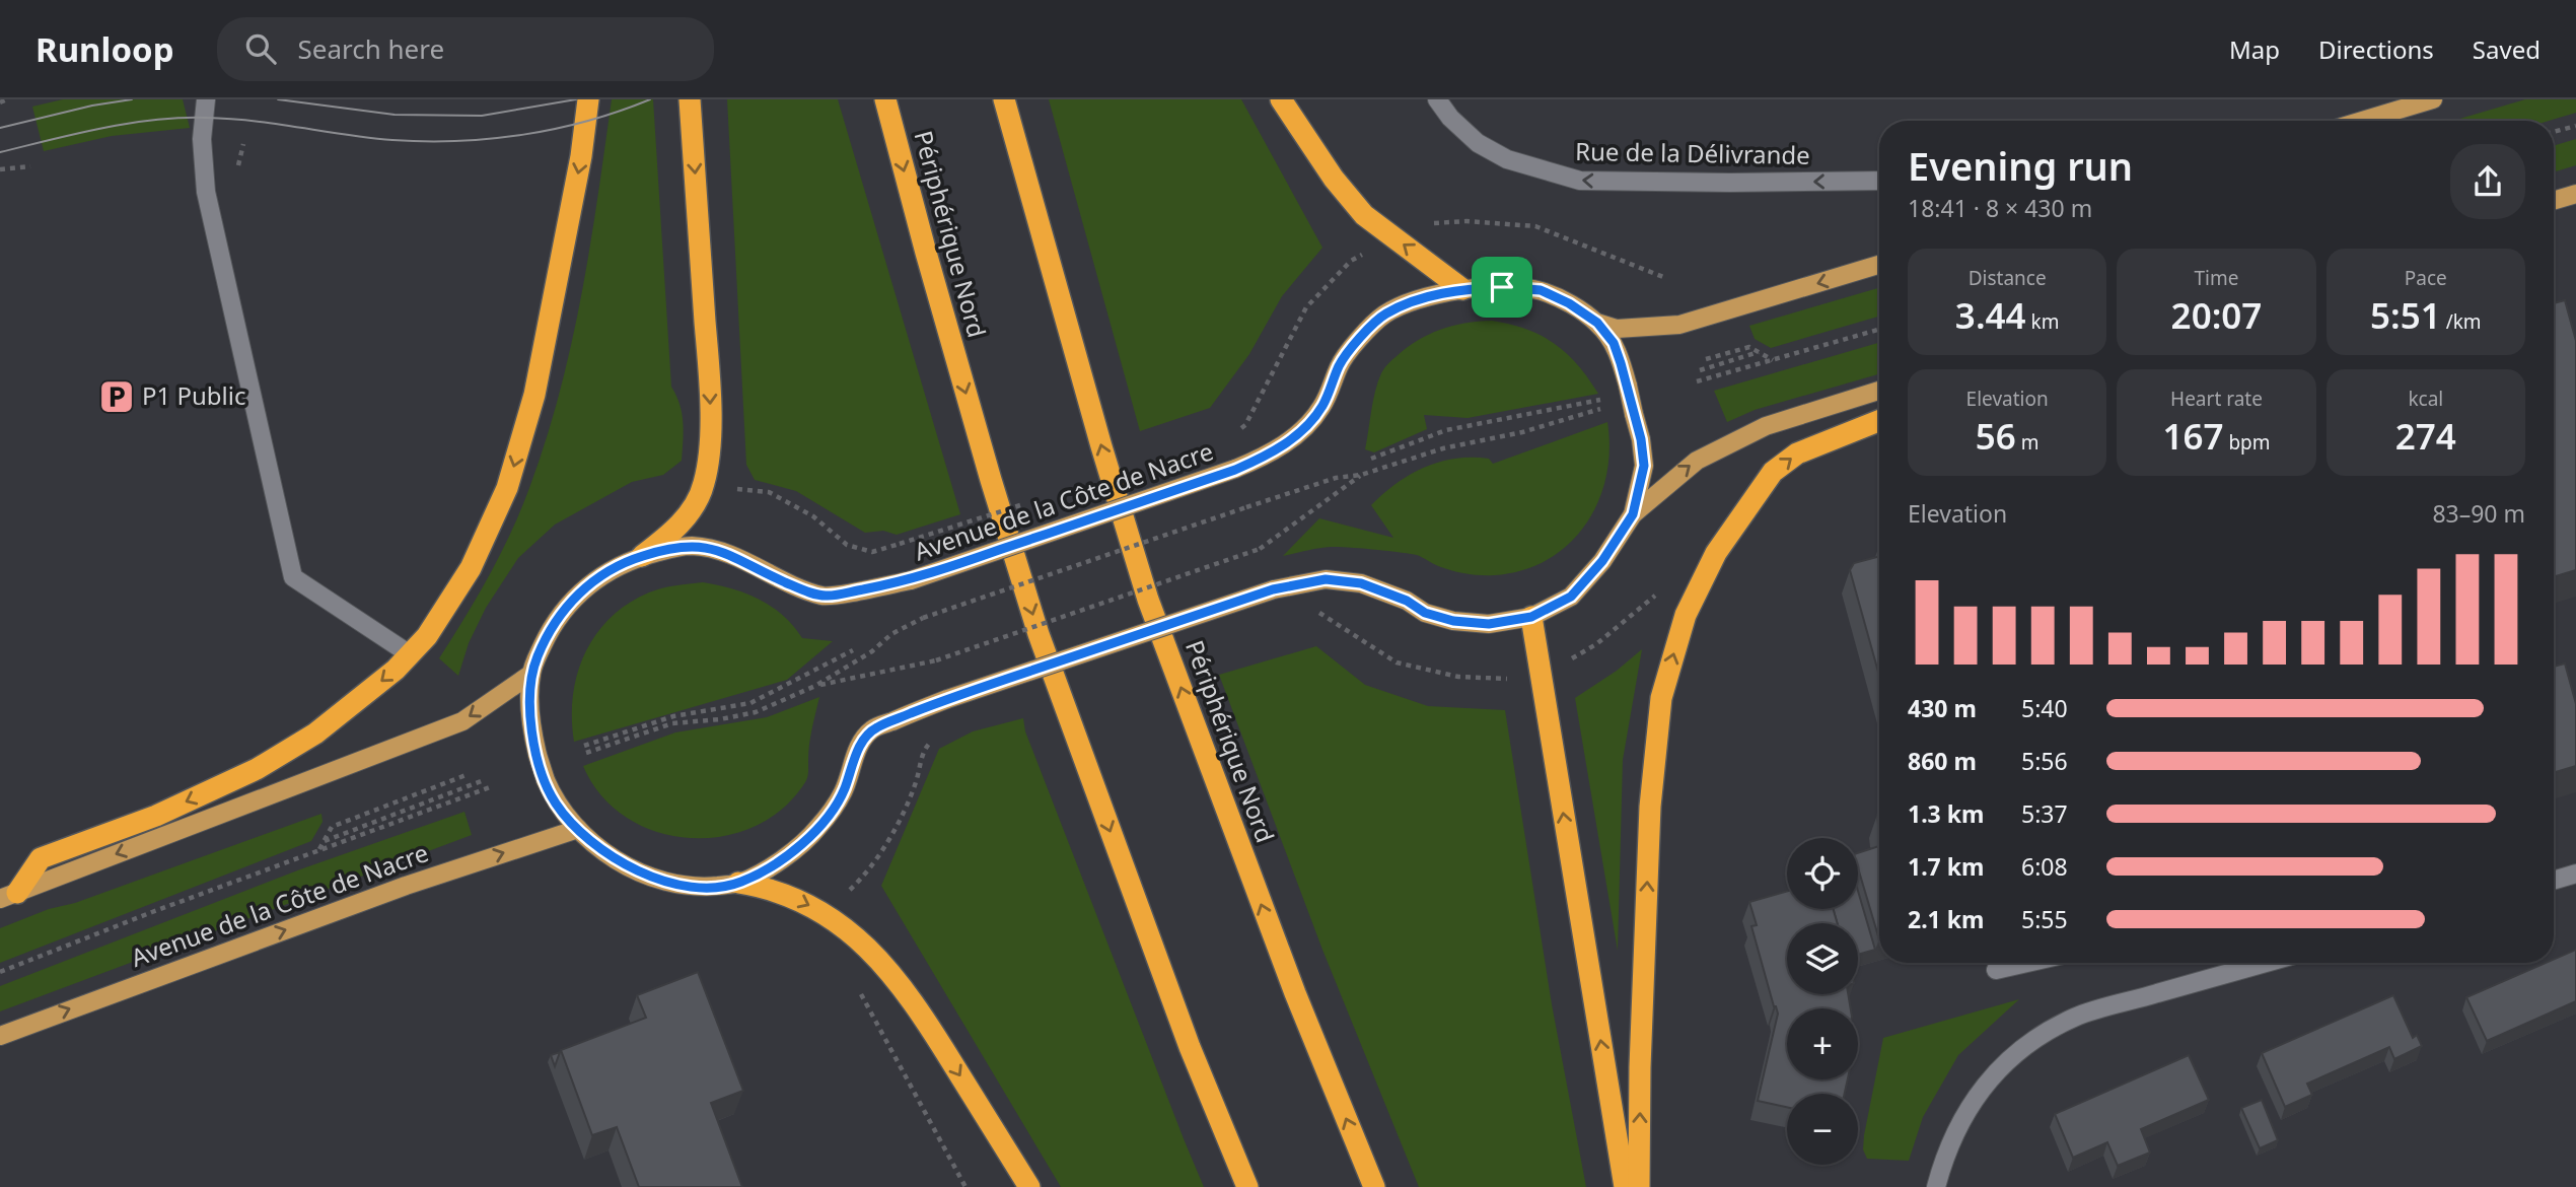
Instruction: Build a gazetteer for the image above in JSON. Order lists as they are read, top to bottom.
{
  "streets": {
    "highway": ["Périphérique Nord"],
    "main road": ["Avenue de la Côte de Nacre"],
    "street": ["Rue de la Délivrande"]
  },
  "one_way": ["Rue de la Délivrande"],
  "places": {
    "parking": ["P1 Public"]
  },
  "page": {
    "header": "Runloop",
    "search": "Search here",
    "nav": ["Map", "Directions", "Saved"],
    "heading": ["Evening run", "18:41 · 8 × 430 m"],
    "stats": [
      ["Distance", "3.44 km"],
      ["Time", "20:07"],
      ["Pace", "5:51 /km"],
      ["Elevation", "56 m"],
      ["Heart rate", "167 bpm"],
      ["kcal", "274"]
    ],
    "chart": ["Elevation", "83–90 m"],
    "list": [
      {
        "name": "430 m",
        "note": "5:40"
      },
      {
        "name": "860 m",
        "note": "5:56"
      },
      {
        "name": "1.3 km",
        "note": "5:37"
      },
      {
        "name": "1.7 km",
        "note": "6:08"
      },
      {
        "name": "2.1 km",
        "note": "5:55"
      }
    ],
    "map_buttons": ["+", "−"]
  }
}
